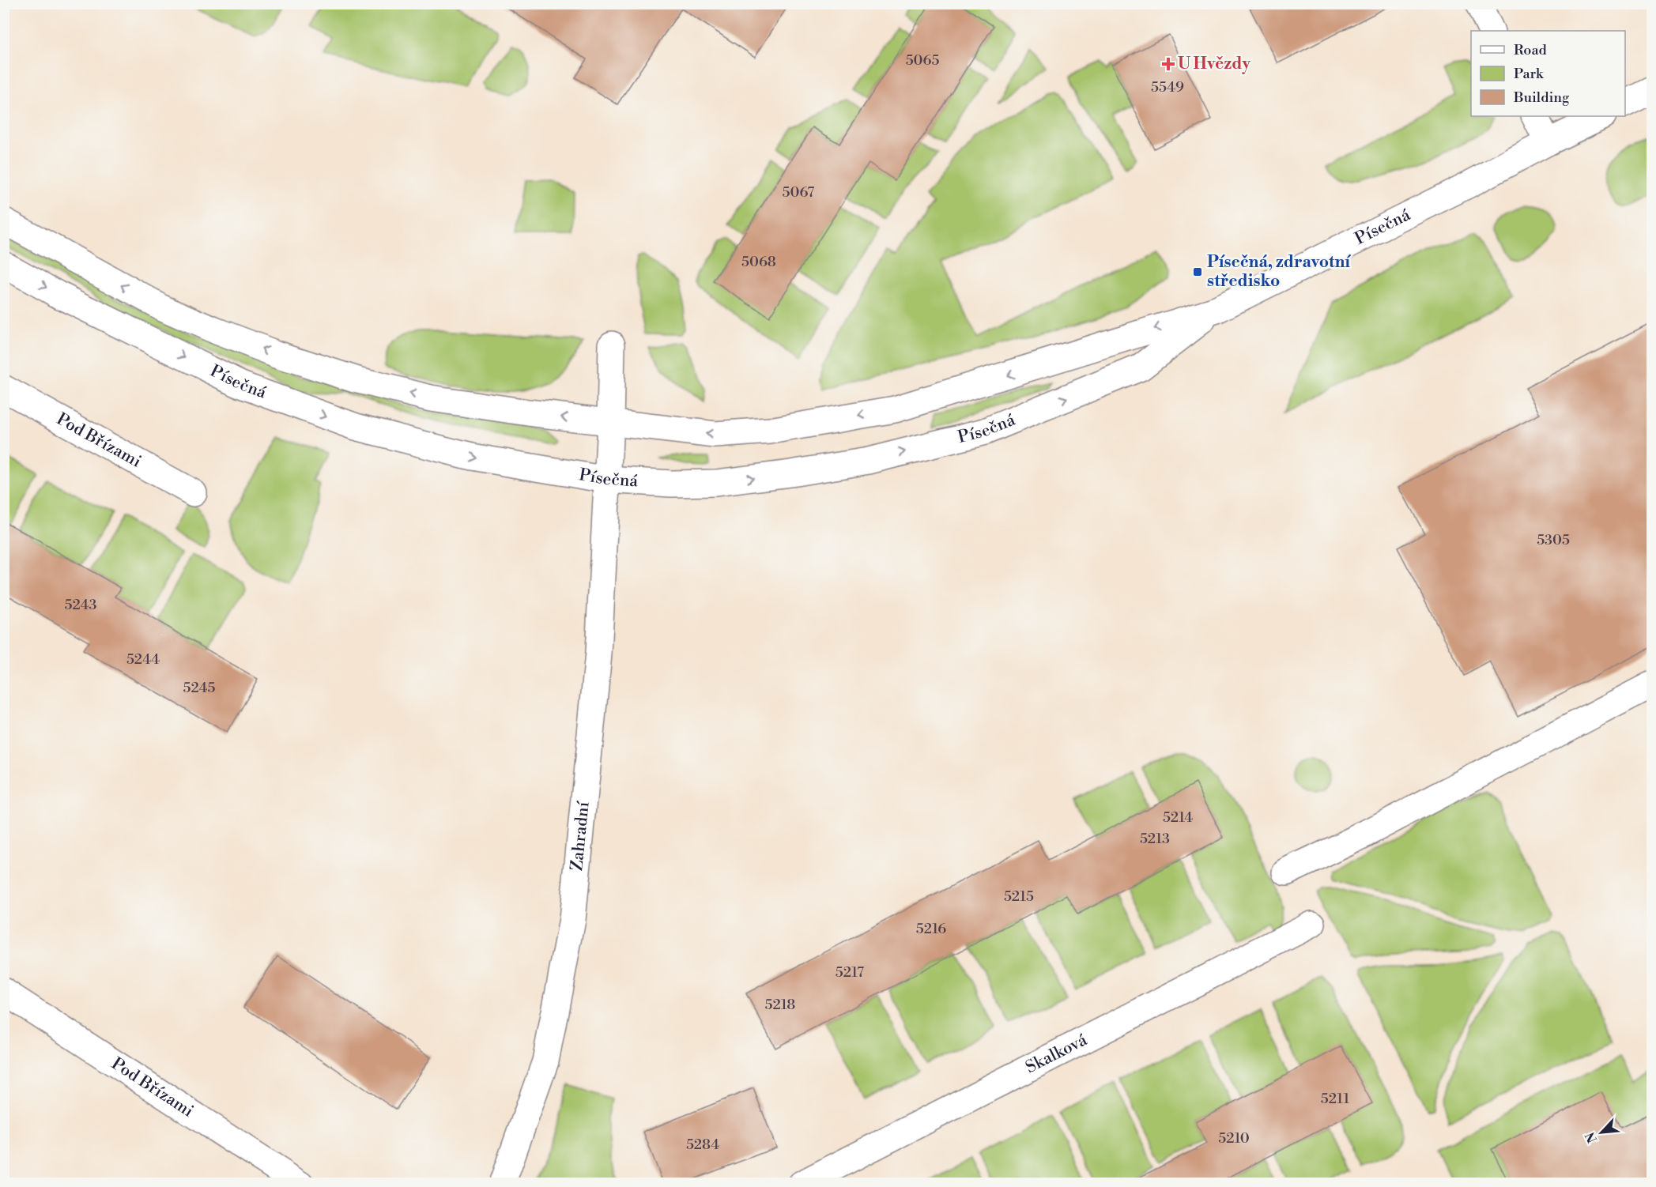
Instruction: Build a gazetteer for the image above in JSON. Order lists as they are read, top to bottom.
{
  "streets": {
    "street": [
      "Písečná",
      "Pod Břízami",
      "Zahradní",
      "Skalková"
    ]
  },
  "crossings": [
    ["Písečná", "Zahradní"]
  ],
  "places": {
    "health": ["U Hvězdy"],
    "transit": ["Písečná, zdravotní středisko"]
  },
  "house_numbers": [
    "5065",
    "5549",
    "5067",
    "5068",
    "5305",
    "5243",
    "5244",
    "5245",
    "5214",
    "5213",
    "5215",
    "5216",
    "5217",
    "5218",
    "5211",
    "5210",
    "5284"
  ],
  "legend": ["Road", "Park", "Building"],
  "north": "bottom left"
}
